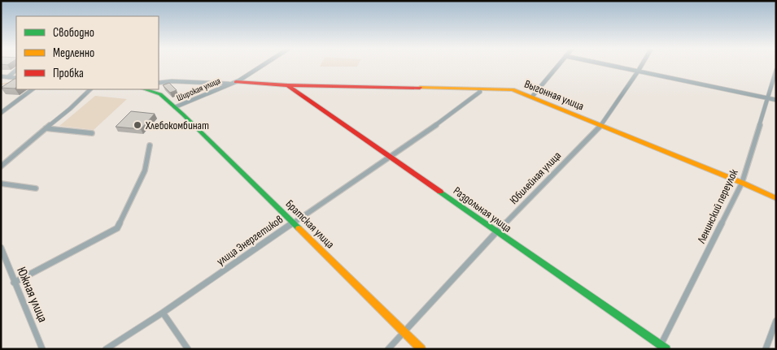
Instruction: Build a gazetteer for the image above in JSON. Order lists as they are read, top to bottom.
{
  "streets": {
    "street": [
      "Широкая улица",
      "Выгонная улица",
      "Юбилейная улица",
      "Ленинский переулок",
      "Раздольная улица",
      "Братская улица",
      "улица Энергетиков",
      "Южная улица"
    ]
  },
  "crossings": [
    ["Широкая улица", "Выгонная улица"],
    ["Широкая улица", "Братская улица"],
    ["Выгонная улица", "Юбилейная улица"],
    ["Выгонная улица", "Ленинский переулок"],
    ["Выгонная улица", "Раздольная улица"],
    ["Выгонная улица", "улица Энергетиков"],
    ["Юбилейная улица", "Раздольная улица"],
    ["Юбилейная улица", "Братская улица"],
    ["Ленинский переулок", "Раздольная улица"],
    ["Раздольная улица", "улица Энергетиков"],
    ["Братская улица", "улица Энергетиков"]
  ],
  "places": ["Хлебокомбинат"],
  "legend": ["Свободно", "Медленно", "Пробка"]
}
